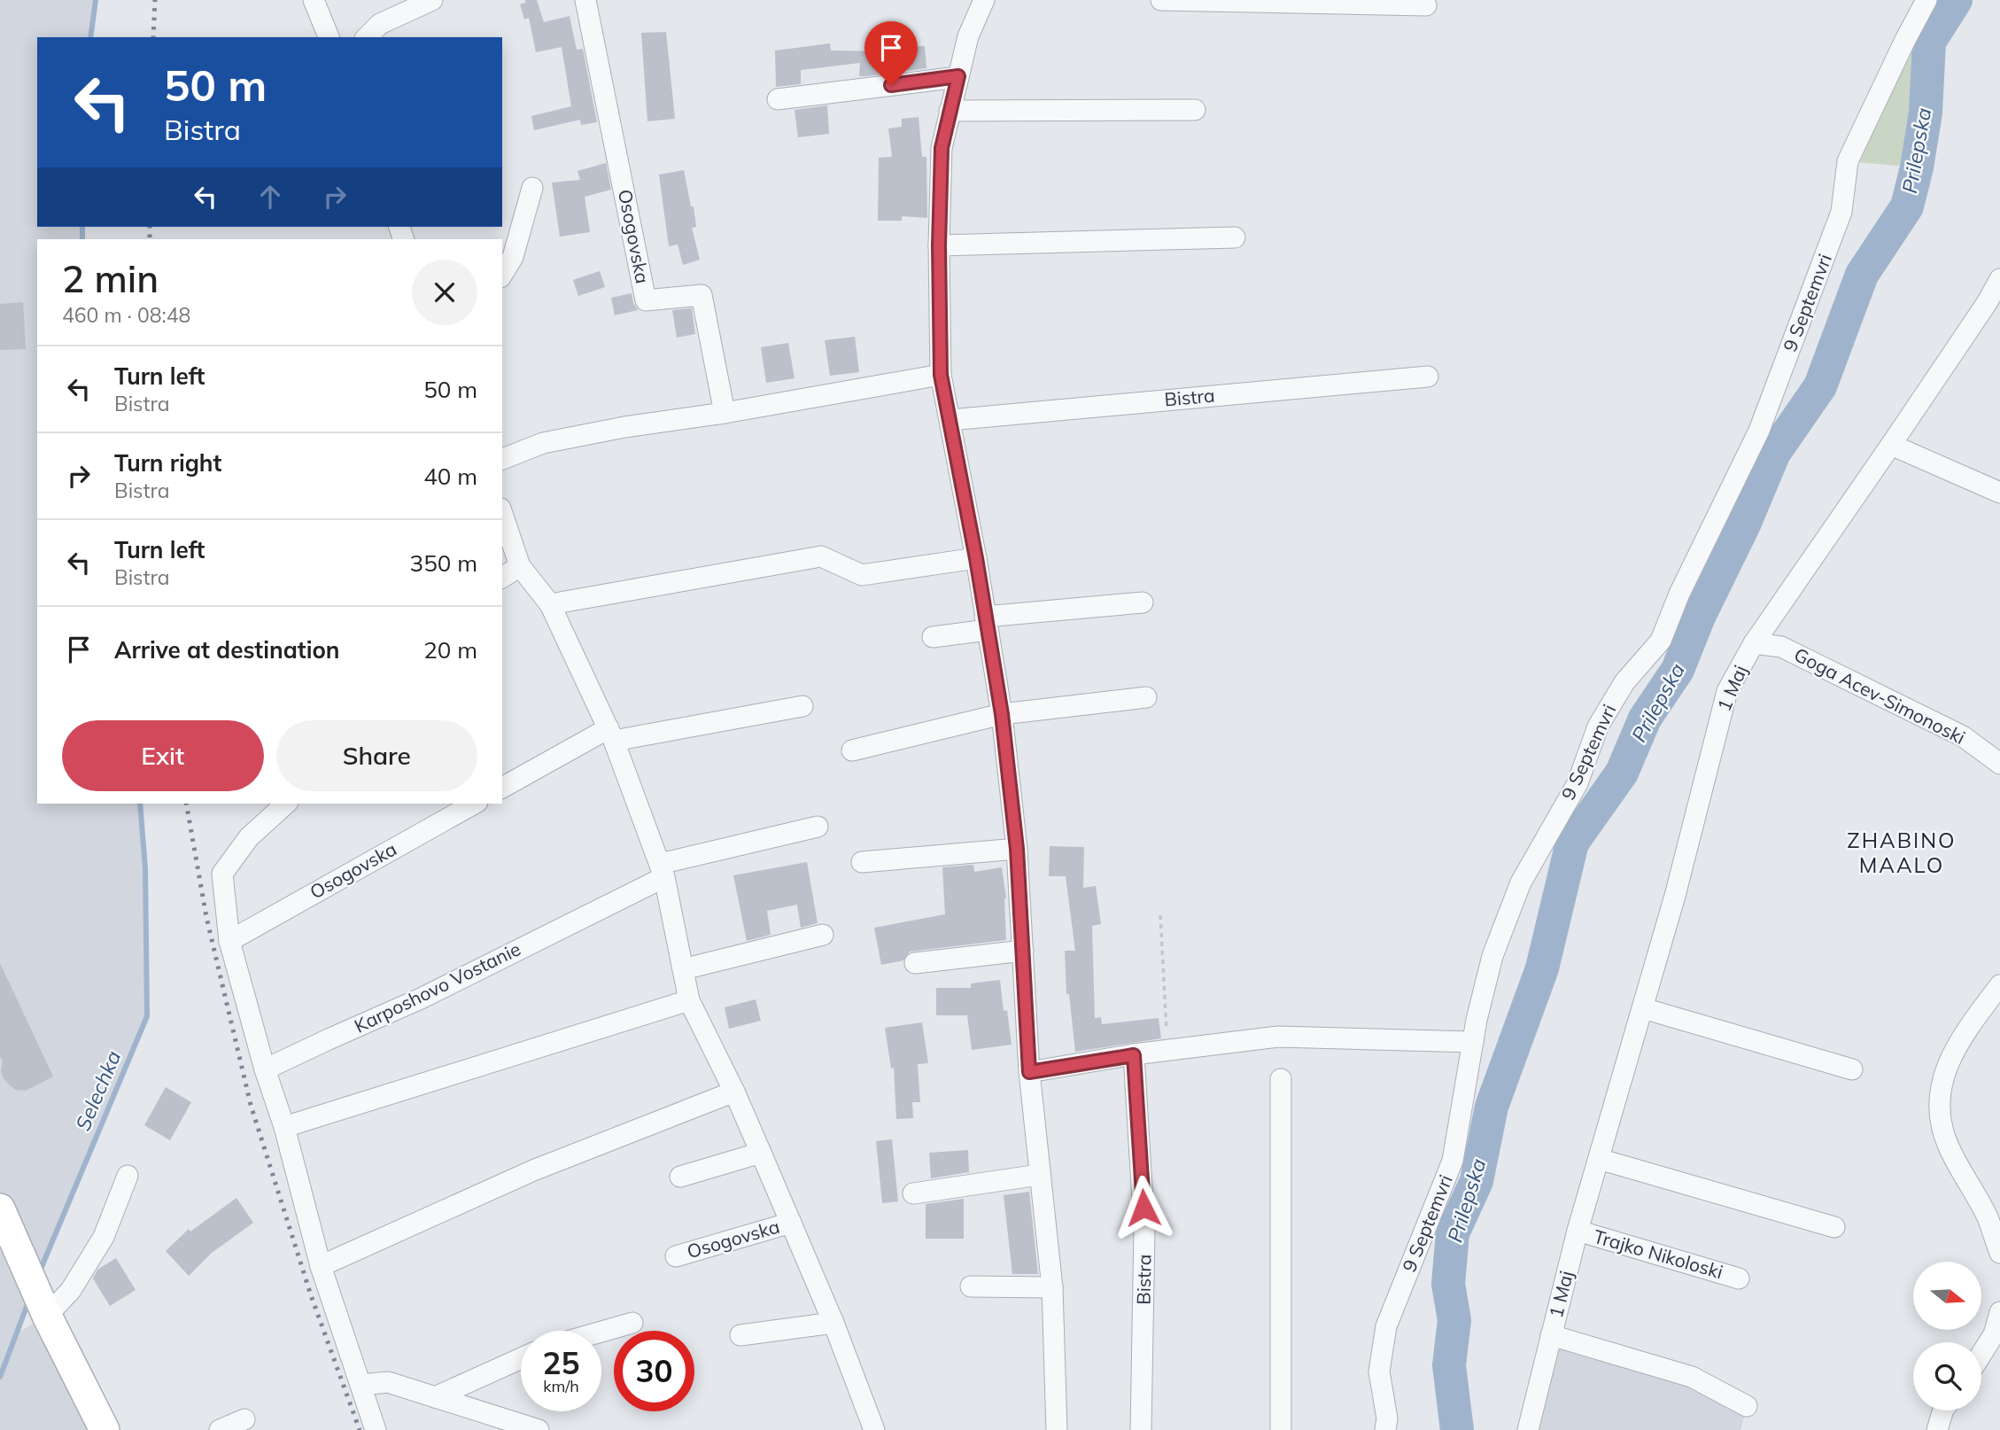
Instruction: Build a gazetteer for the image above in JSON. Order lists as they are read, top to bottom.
{
  "streets": {
    "street": [
      "Osogovska",
      "9 Septemvri",
      "Bistra",
      "1 Maj",
      "Goga Acev-Simonoski",
      "Karposhovo Vostanie",
      "Trajko Nikoloski"
    ]
  },
  "crossings": [
    ["Osogovska", "Karposhovo Vostanie"],
    ["1 Maj", "Goga Acev-Simonoski"],
    ["1 Maj", "Trajko Nikoloski"]
  ],
  "districts": ["ZHABINO MAALO"],
  "water": ["Prilepska", "Selechka"],
  "north": "right",
  "page": {
    "turn": ["50 m", "Bistra"],
    "heading": ["2 min", "460 m · 08:48"],
    "list": [
      {
        "name": "Turn left",
        "note": "Bistra",
        "value": "50 m"
      },
      {
        "name": "Turn right",
        "note": "Bistra",
        "value": "40 m"
      },
      {
        "name": "Turn left",
        "note": "Bistra",
        "value": "350 m"
      },
      {
        "name": "Arrive at destination",
        "value": "20 m"
      }
    ],
    "buttons": ["Exit", "Share"],
    "speed": "25 km/h",
    "limit": "30"
  }
}
